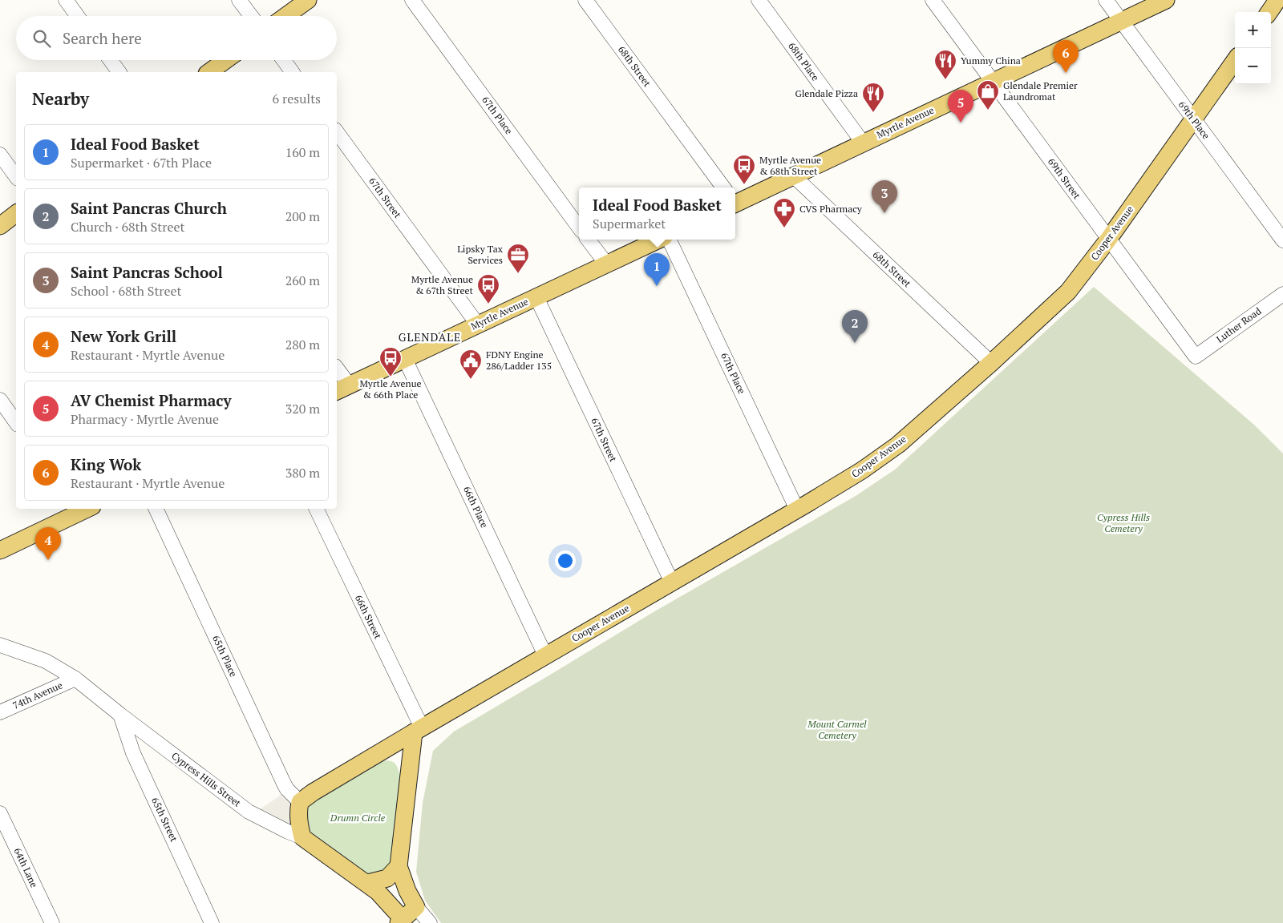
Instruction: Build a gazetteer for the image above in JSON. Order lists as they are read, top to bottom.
{
  "streets": {
    "main road": ["Myrtle Avenue", "Cooper Avenue", "Cypress Hills Street"],
    "street": [
      "68th Place",
      "68th Street",
      "67th Place",
      "69th Place",
      "69th Street",
      "67th Street",
      "Luther Road",
      "66th Place",
      "66th Street",
      "65th Place",
      "74th Avenue",
      "65th Street",
      "64th Lane"
    ]
  },
  "crossings": [
    ["68th Place", "Myrtle Avenue"],
    ["68th Street", "Myrtle Avenue"],
    ["68th Street", "Cooper Avenue"],
    ["67th Place", "Cooper Avenue"],
    ["69th Place", "Myrtle Avenue"],
    ["69th Place", "Cooper Avenue"],
    ["Myrtle Avenue", "69th Street"],
    ["Myrtle Avenue", "67th Street"],
    ["Myrtle Avenue", "66th Place"],
    ["69th Street", "Cooper Avenue"],
    ["69th Street", "Luther Road"],
    ["67th Street", "Cooper Avenue"],
    ["Cooper Avenue", "66th Place"],
    ["Cooper Avenue", "66th Street"],
    ["Cooper Avenue", "65th Place"],
    ["74th Avenue", "Cypress Hills Street"],
    ["Cypress Hills Street", "65th Street"]
  ],
  "districts": ["GLENDALE"],
  "parks": ["Cypress Hills Cemetery", "Mount Carmel Cemetery", "Drumn Circle"],
  "places": {
    "restaurant": ["Yummy China", "Glendale Pizza"],
    "shop": ["Glendale Premier Laundromat"],
    "bus stop": ["Myrtle Avenue & 68th Street", "Myrtle Avenue & 67th Street", "Myrtle Avenue & 66th Place"],
    "pharmacy": ["CVS Pharmacy"],
    "office": ["Lipsky Tax Services"],
    "public building": ["FDNY Engine 286/Ladder 135"]
  },
  "page": {
    "map_buttons": ["+", "−"],
    "search": "Search here",
    "pins": [
      "6",
      "5",
      "3",
      "1",
      "2",
      "4"
    ],
    "heading": ["Nearby", "6 results"],
    "list": [
      {
        "mark": "1",
        "name": "Ideal Food Basket",
        "note": "Supermarket · 67th Place",
        "value": "160 m"
      },
      {
        "mark": "2",
        "name": "Saint Pancras Church",
        "note": "Church · 68th Street",
        "value": "200 m"
      },
      {
        "mark": "3",
        "name": "Saint Pancras School",
        "note": "School · 68th Street",
        "value": "260 m"
      },
      {
        "mark": "4",
        "name": "New York Grill",
        "note": "Restaurant · Myrtle Avenue",
        "value": "280 m"
      },
      {
        "mark": "5",
        "name": "AV Chemist Pharmacy",
        "note": "Pharmacy · Myrtle Avenue",
        "value": "320 m"
      },
      {
        "mark": "6",
        "name": "King Wok",
        "note": "Restaurant · Myrtle Avenue",
        "value": "380 m"
      }
    ],
    "popup": ["Ideal Food Basket", "Supermarket"]
  }
}
